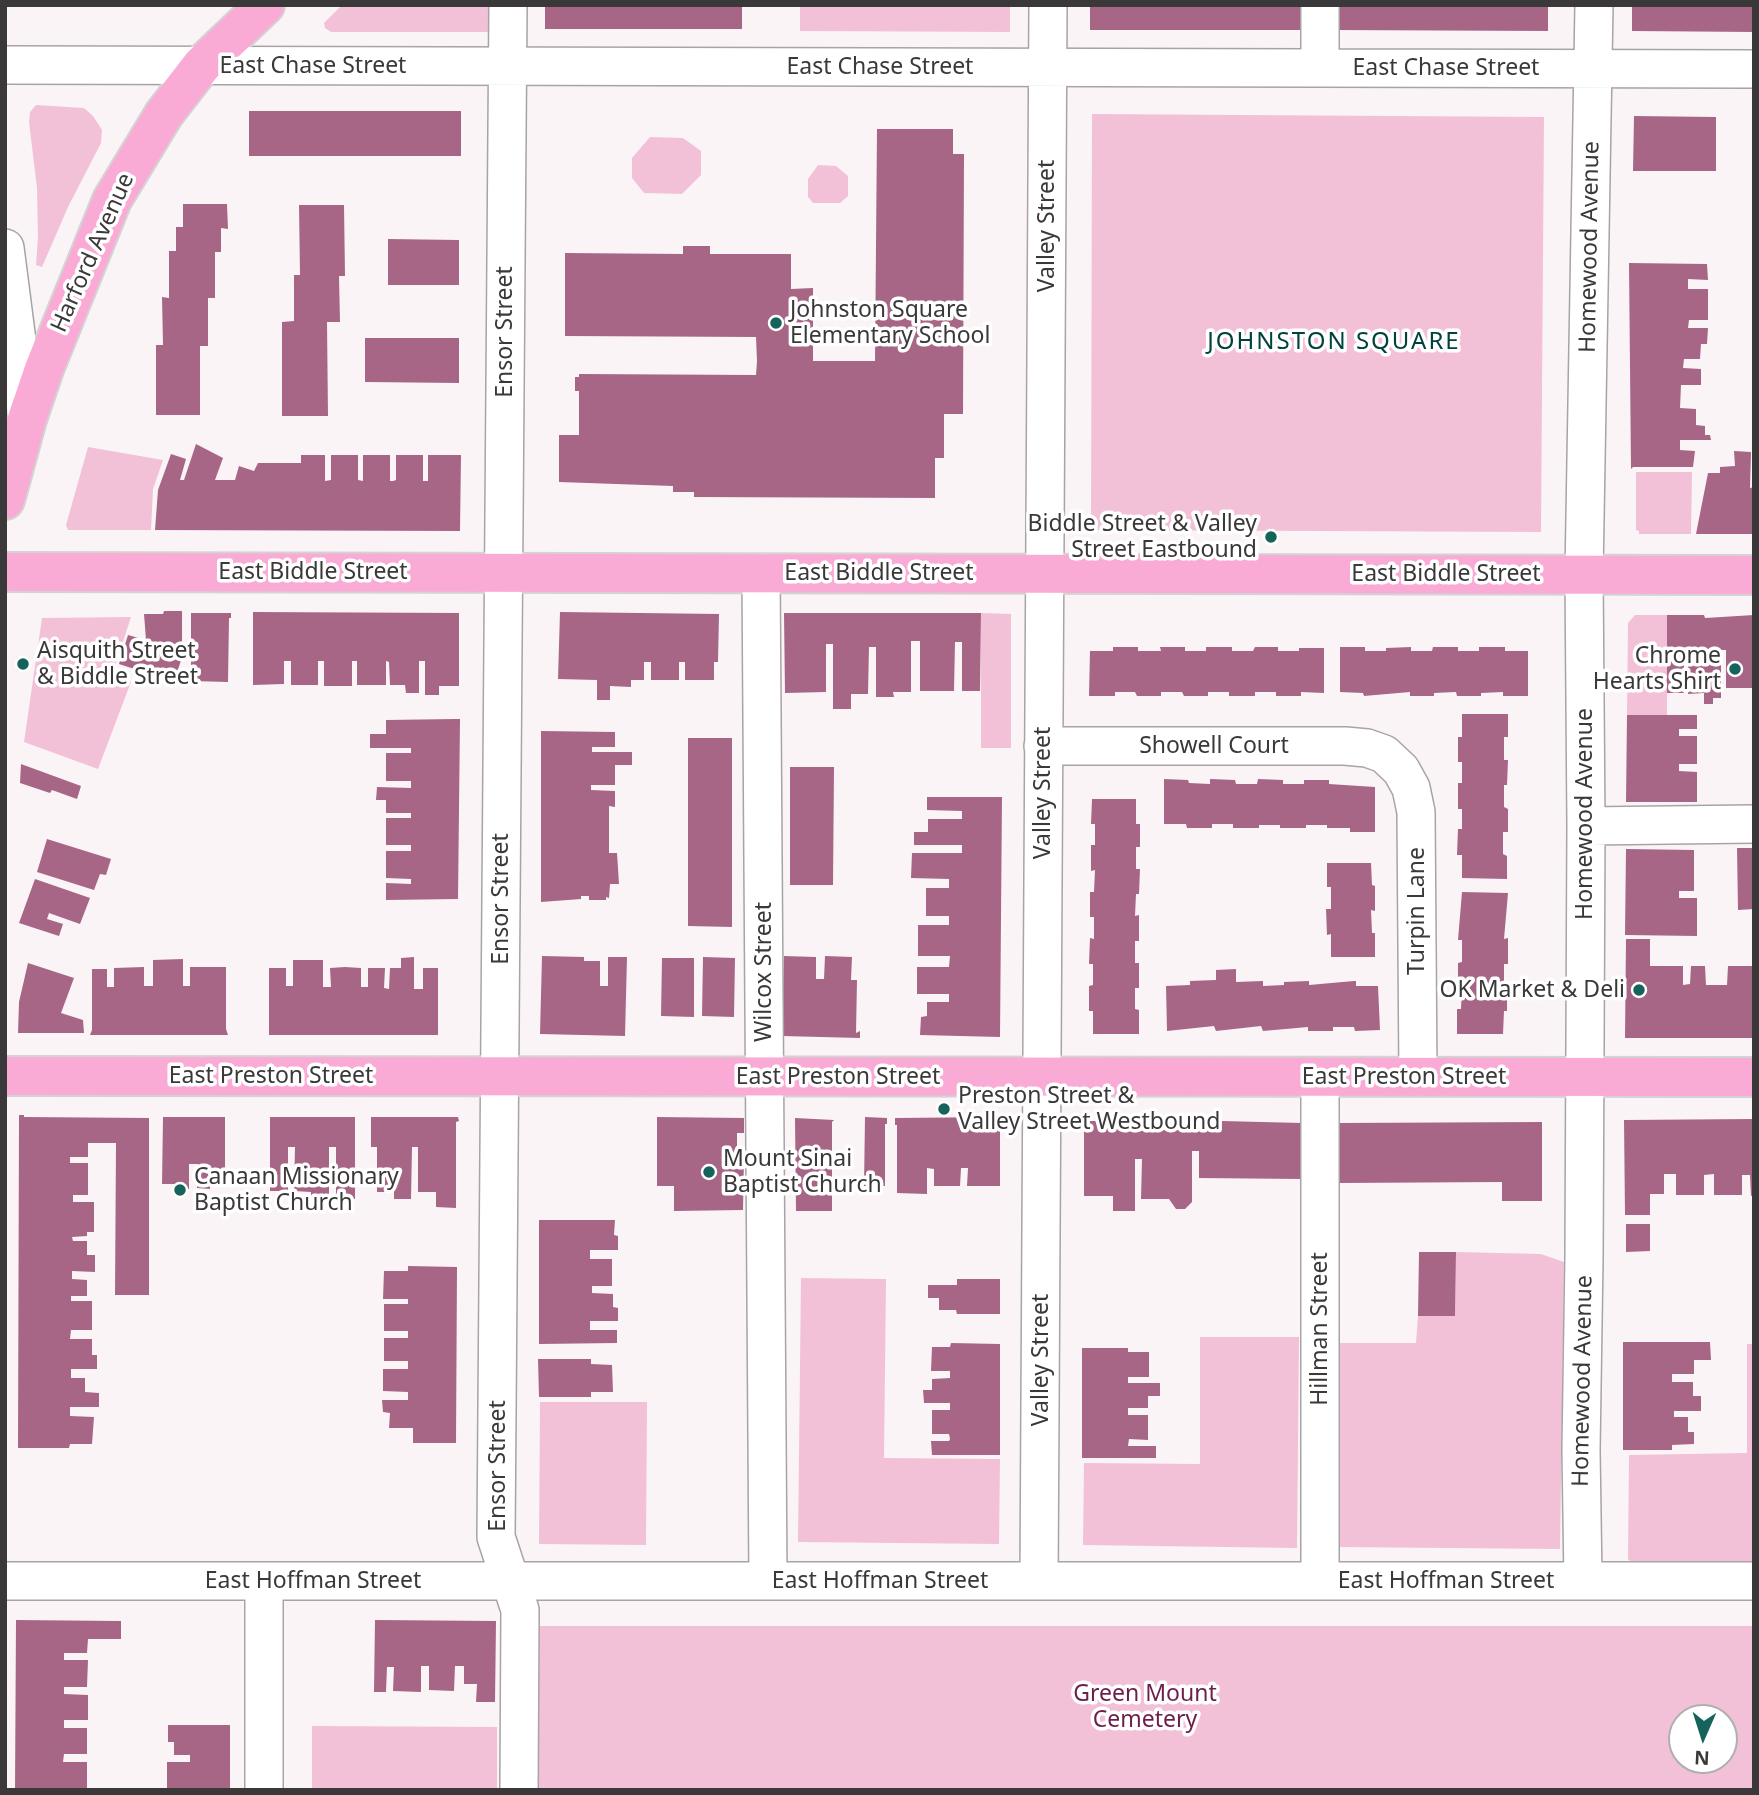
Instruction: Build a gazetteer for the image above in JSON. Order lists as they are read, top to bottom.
{
  "streets": {
    "main road": ["Harford Avenue", "East Biddle Street", "East Preston Street"],
    "street": [
      "East Chase Street",
      "Valley Street",
      "Homewood Avenue",
      "Ensor Street",
      "Showell Court",
      "Turpin Lane",
      "Wilcox Street",
      "Hillman Street",
      "East Hoffman Street"
    ]
  },
  "crossings": [
    ["East Chase Street", "Valley Street"],
    ["East Chase Street", "Homewood Avenue"],
    ["East Chase Street", "Harford Avenue"],
    ["East Chase Street", "Ensor Street"],
    ["Valley Street", "East Biddle Street"],
    ["Valley Street", "Showell Court"],
    ["Valley Street", "East Preston Street"],
    ["Valley Street", "East Hoffman Street"],
    ["Homewood Avenue", "East Biddle Street"],
    ["Homewood Avenue", "East Preston Street"],
    ["Homewood Avenue", "East Hoffman Street"],
    ["Ensor Street", "East Biddle Street"],
    ["Ensor Street", "East Preston Street"],
    ["Ensor Street", "East Hoffman Street"],
    ["East Biddle Street", "Wilcox Street"],
    ["Showell Court", "Turpin Lane"],
    ["Turpin Lane", "East Preston Street"],
    ["Wilcox Street", "East Preston Street"],
    ["Wilcox Street", "East Hoffman Street"],
    ["East Preston Street", "Hillman Street"],
    ["Hillman Street", "East Hoffman Street"]
  ],
  "districts": ["JOHNSTON SQUARE"],
  "parks": ["Green Mount Cemetery"],
  "places": [
    "Johnston Square Elementary School",
    "Biddle Street & Valley Street Eastbound",
    "Aisquith Street & Biddle Street",
    "Chrome Hearts Shirt",
    "OK Market & Deli",
    "Preston Street & Valley Street Westbound",
    "Mount Sinai Baptist Church",
    "Canaan Missionary Baptist Church"
  ],
  "north": "bottom"
}
